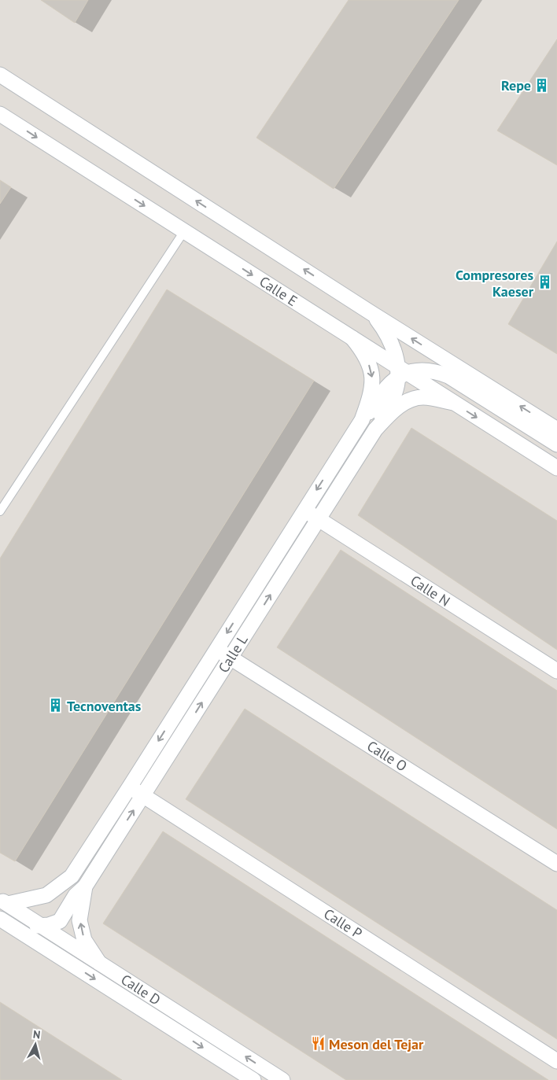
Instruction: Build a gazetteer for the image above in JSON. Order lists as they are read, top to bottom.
{
  "streets": {
    "street": [
      "Calle E",
      "Calle N",
      "Calle L",
      "Calle O",
      "Calle P",
      "Calle D"
    ]
  },
  "crossings": [
    ["Calle E", "Calle L"],
    ["Calle N", "Calle L"],
    ["Calle L", "Calle O"],
    ["Calle L", "Calle P"],
    ["Calle L", "Calle D"]
  ],
  "places": {
    "building": ["Repe", "Compresores Kaeser", "Tecnoventas"],
    "restaurant": ["Meson del Tejar"]
  },
  "north": "top"
}
